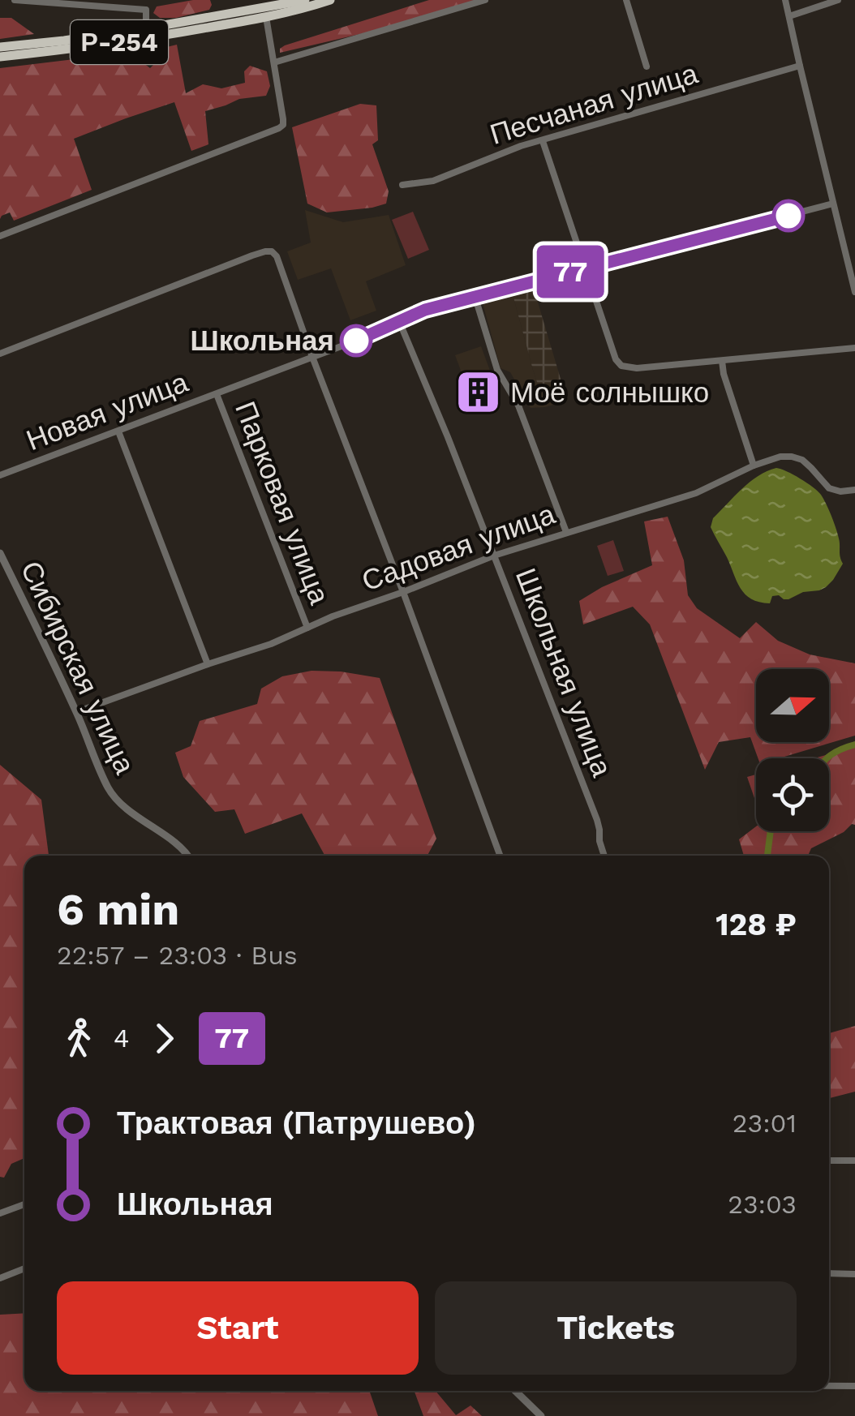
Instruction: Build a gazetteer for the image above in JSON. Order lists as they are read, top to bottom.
{
  "streets": {
    "highway": ["Р-254"],
    "street": [
      "Песчаная улица",
      "Новая улица",
      "Парковая улица",
      "Садовая улица",
      "Сибирская улица",
      "Школьная улица"
    ]
  },
  "crossings": [
    ["Новая улица", "Парковая улица"],
    ["Новая улица", "Школьная улица"],
    ["Парковая улица", "Садовая улица"],
    ["Садовая улица", "Сибирская улица"],
    ["Садовая улица", "Школьная улица"]
  ],
  "places": {
    "other": ["Школьная"],
    "building": ["Моё солнышко"]
  },
  "lines": ["bus line 77"],
  "north": "right",
  "page": {
    "on_map": "77",
    "heading": ["6 min", "22:57 – 23:03 · Bus", "128 ₽"],
    "legs": ["4", "77"],
    "list": [
      {
        "name": "Трактовая (Патрушево)",
        "value": "23:01"
      },
      {
        "name": "Школьная",
        "value": "23:03"
      }
    ],
    "buttons": ["Start", "Tickets"]
  }
}
